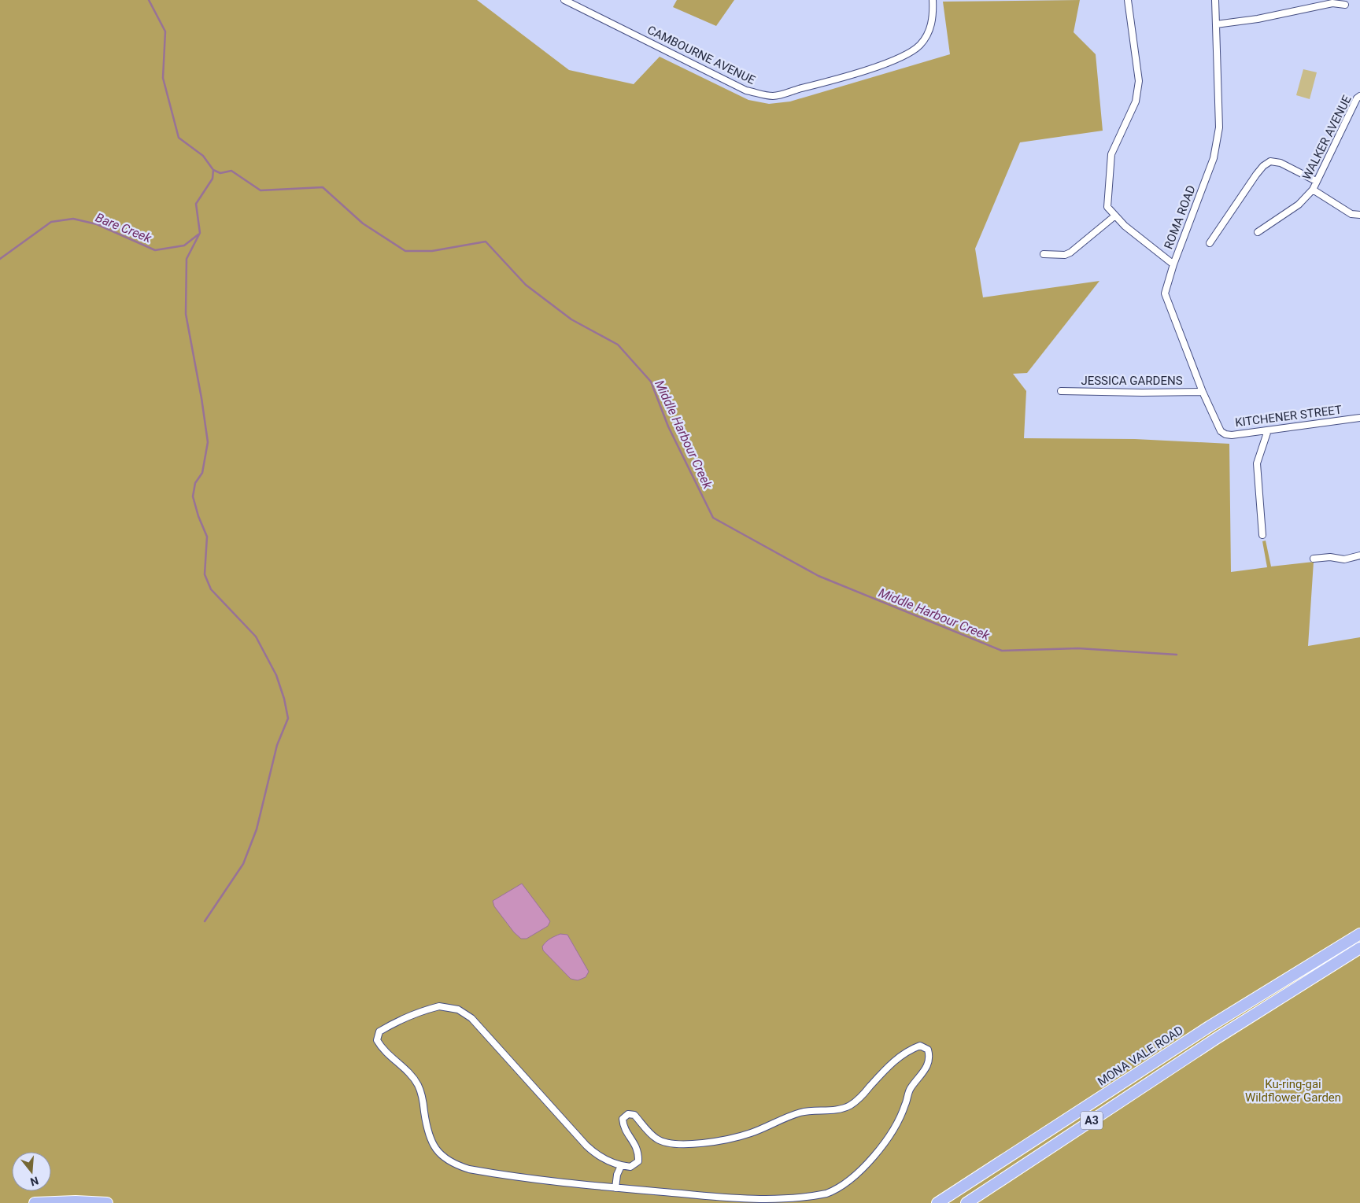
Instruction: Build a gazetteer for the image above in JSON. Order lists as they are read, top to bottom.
{
  "streets": {
    "highway": ["MONA VALE ROAD", "A3"],
    "street": [
      "CAMBOURNE AVENUE",
      "WALKER AVENUE",
      "ROMA ROAD",
      "JESSICA GARDENS",
      "KITCHENER STREET"
    ]
  },
  "crossings": [
    ["ROMA ROAD", "JESSICA GARDENS"],
    ["ROMA ROAD", "KITCHENER STREET"]
  ],
  "water": ["Bare Creek", "Middle Harbour Creek"],
  "parks": ["Ku-ring-gai Wildflower Garden"],
  "north": "bottom"
}
